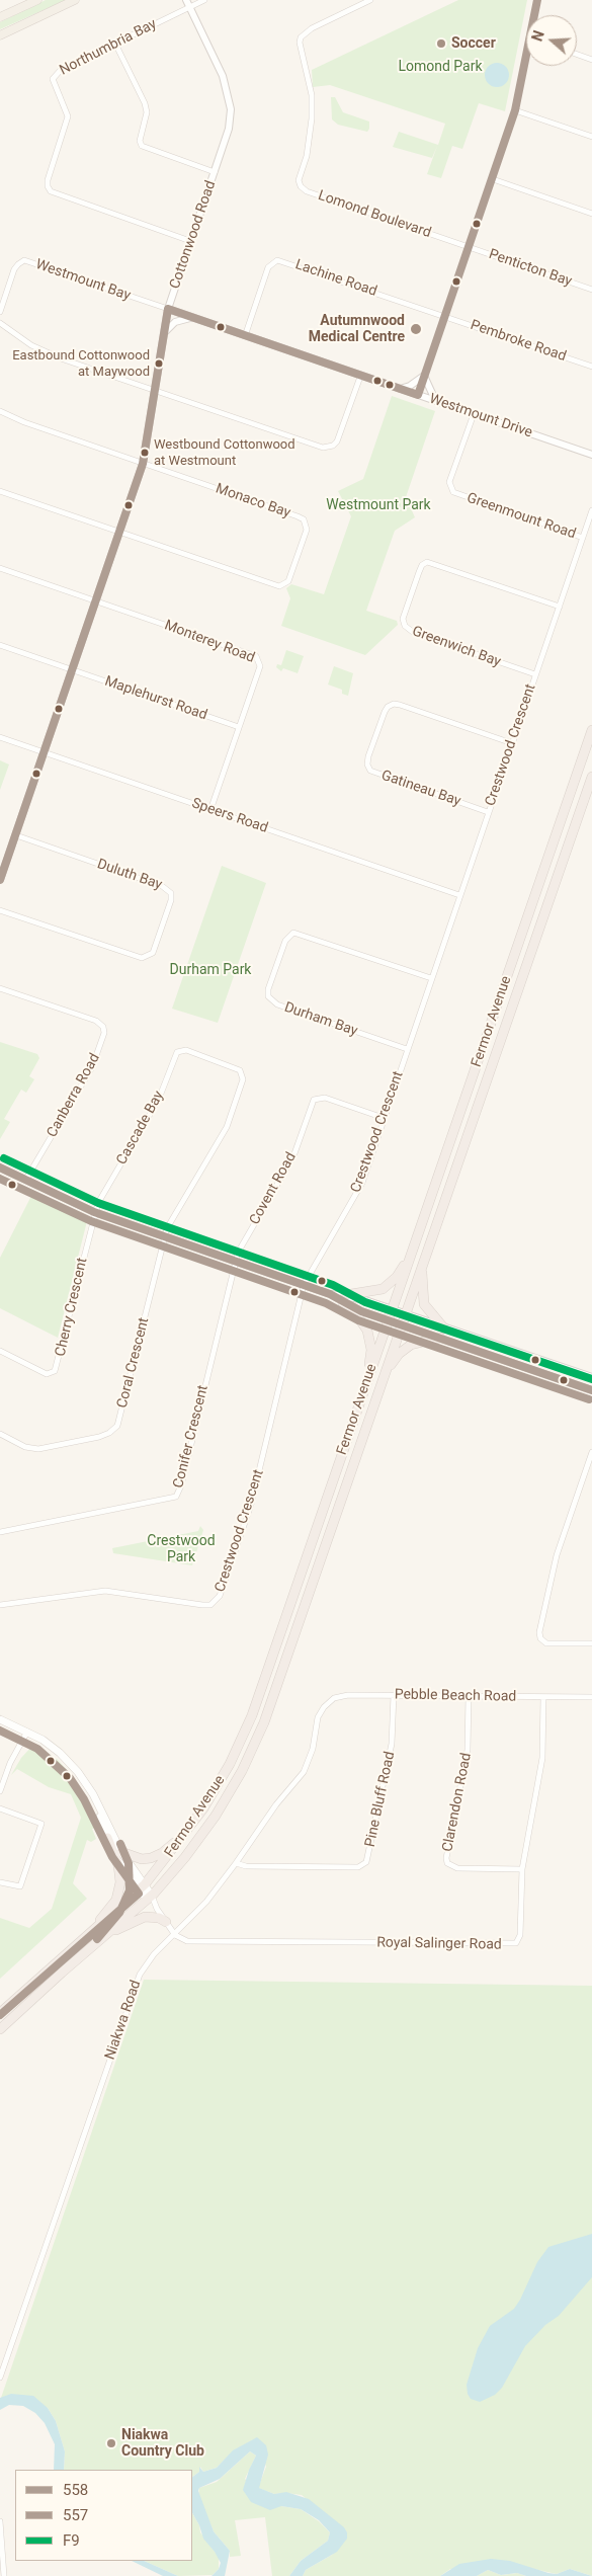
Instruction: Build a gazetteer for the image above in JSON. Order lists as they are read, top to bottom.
{
  "streets": {
    "highway": ["Fermor Avenue"],
    "street": [
      "Northumbria Bay",
      "Lomond Boulevard",
      "Cottonwood Road",
      "Penticton Bay",
      "Lachine Road",
      "Westmount Bay",
      "Pembroke Road",
      "Westmount Drive",
      "Monaco Bay",
      "Greenmount Road",
      "Monterey Road",
      "Greenwich Bay",
      "Maplehurst Road",
      "Crestwood Crescent",
      "Gatineau Bay",
      "Speers Road",
      "Duluth Bay",
      "Durham Bay",
      "Canberra Road",
      "Cascade Bay",
      "Covent Road",
      "Cherry Crescent",
      "Coral Crescent",
      "Conifer Crescent",
      "Pebble Beach Road",
      "Pine Bluff Road",
      "Clarendon Road",
      "Royal Salinger Road",
      "Niakwa Road"
    ]
  },
  "crossings": [
    ["Northumbria Bay", "Cottonwood Road"],
    ["Lomond Boulevard", "Penticton Bay"],
    ["Cottonwood Road", "Westmount Bay"],
    ["Cottonwood Road", "Westmount Drive"],
    ["Cottonwood Road", "Monaco Bay"],
    ["Cottonwood Road", "Monterey Road"],
    ["Cottonwood Road", "Maplehurst Road"],
    ["Cottonwood Road", "Speers Road"],
    ["Cottonwood Road", "Duluth Bay"],
    ["Lachine Road", "Pembroke Road"],
    ["Lachine Road", "Westmount Drive"],
    ["Westmount Bay", "Westmount Drive"],
    ["Westmount Drive", "Greenmount Road"],
    ["Greenmount Road", "Crestwood Crescent"],
    ["Monterey Road", "Maplehurst Road"],
    ["Monterey Road", "Speers Road"],
    ["Greenwich Bay", "Crestwood Crescent"],
    ["Crestwood Crescent", "Gatineau Bay"],
    ["Crestwood Crescent", "Speers Road"],
    ["Crestwood Crescent", "Durham Bay"],
    ["Crestwood Crescent", "Covent Road"],
    ["Cascade Bay", "Cherry Crescent"],
    ["Cascade Bay", "Coral Crescent"],
    ["Covent Road", "Conifer Crescent"],
    ["Pebble Beach Road", "Pine Bluff Road"],
    ["Pebble Beach Road", "Clarendon Road"],
    ["Pebble Beach Road", "Royal Salinger Road"],
    ["Pebble Beach Road", "Niakwa Road"],
    ["Pine Bluff Road", "Niakwa Road"],
    ["Clarendon Road", "Royal Salinger Road"],
    ["Royal Salinger Road", "Niakwa Road"]
  ],
  "parks": [
    "Lomond Park",
    "Westmount Park",
    "Durham Park",
    "Crestwood Park"
  ],
  "places": [
    "Soccer",
    "Autumnwood Medical Centre",
    "Eastbound Cottonwood at Maywood",
    "Westbound Cottonwood at Westmount",
    "Niakwa Country Club"
  ],
  "lines": ["transit line 558", "transit line F9", "transit line 557"],
  "legend": ["558", "557", "F9"],
  "north": "left"
}
